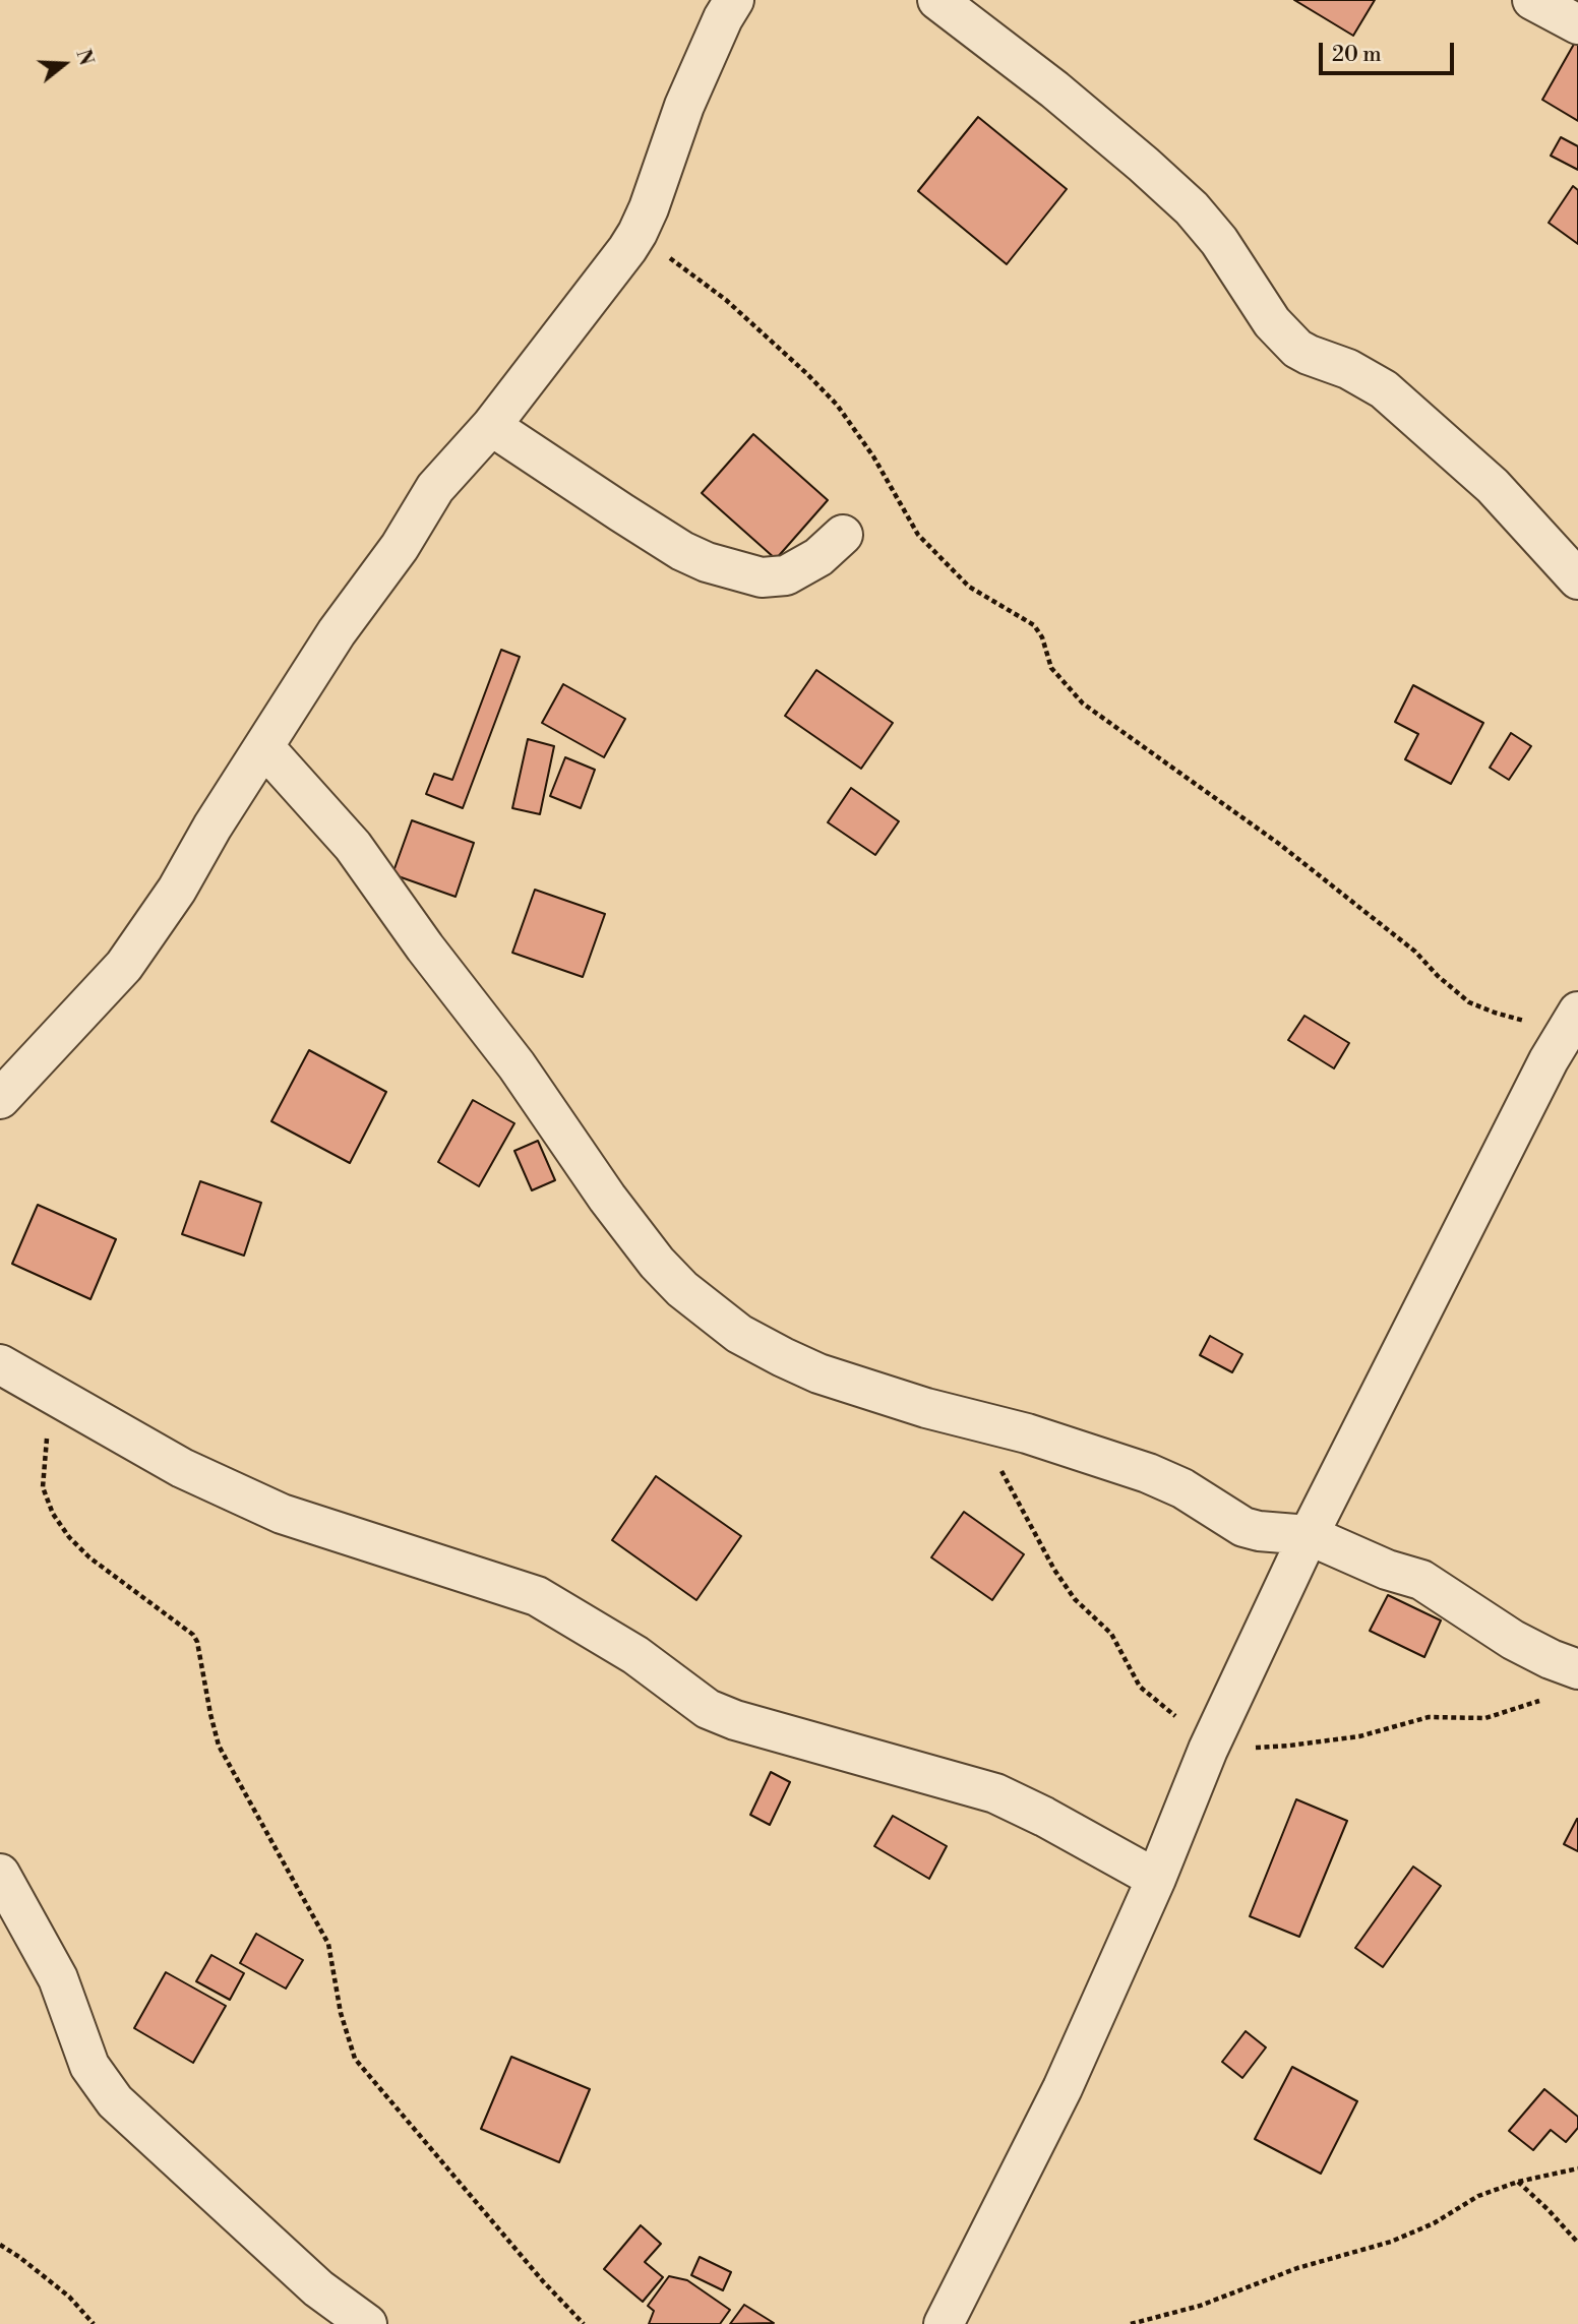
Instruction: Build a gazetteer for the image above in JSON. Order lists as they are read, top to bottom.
{
  "scale_bar": "20 m",
  "north": "right"
}
